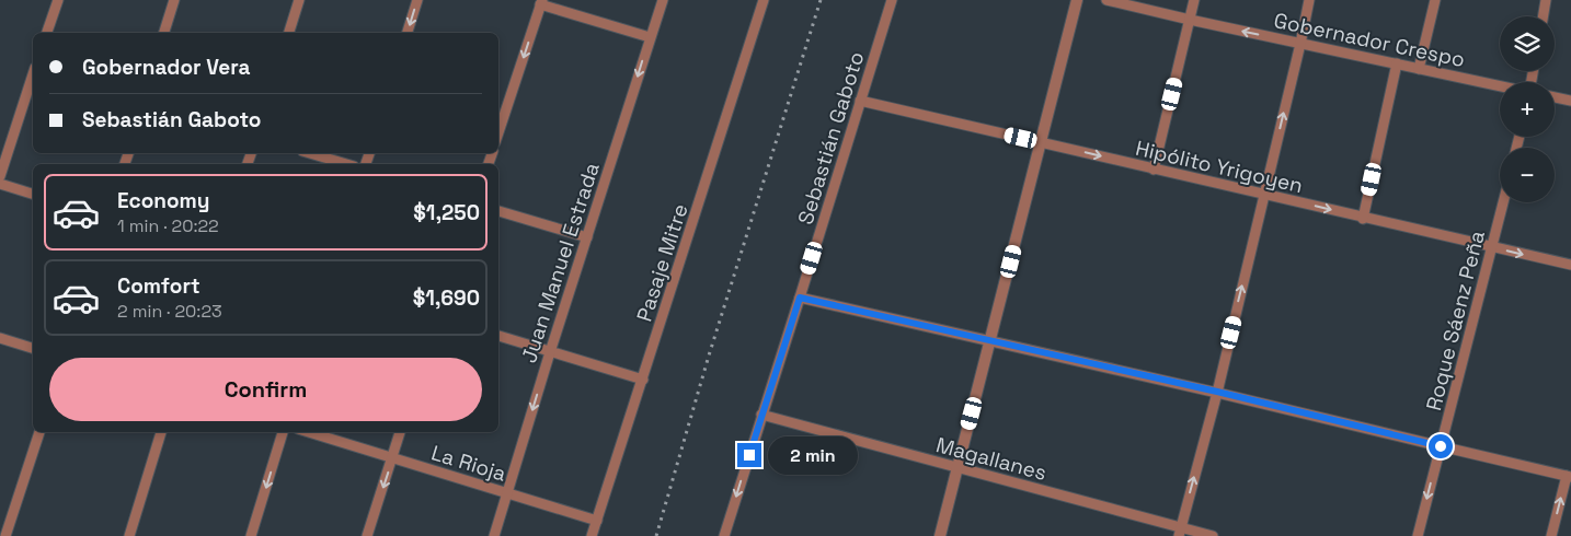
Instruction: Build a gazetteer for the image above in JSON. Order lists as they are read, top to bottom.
{
  "streets": {
    "street": [
      "Gobernador Crespo",
      "Sebastián Gaboto",
      "Hipólito Yrigoyen",
      "Juan Manuel Estrada",
      "Pasaje Mitre",
      "Roque Sáenz Peña",
      "Magallanes",
      "La Rioja"
    ]
  },
  "crossings": [
    ["Sebastián Gaboto", "Hipólito Yrigoyen"],
    ["Sebastián Gaboto", "Magallanes"],
    ["Hipólito Yrigoyen", "Roque Sáenz Peña"],
    ["Juan Manuel Estrada", "La Rioja"],
    ["Pasaje Mitre", "La Rioja"]
  ],
  "one_way": ["Hipólito Yrigoyen", "Juan Manuel Estrada"],
  "page": {
    "map_buttons": ["+", "−"],
    "banner": ["Gobernador Vera", "Sebastián Gaboto"],
    "list": [
      {
        "name": "Economy",
        "note": "1 min · 20:22",
        "value": "$1,250"
      },
      {
        "name": "Comfort",
        "note": "2 min · 20:23",
        "value": "$1,690"
      }
    ],
    "buttons": "Confirm",
    "bubble": "2 min"
  }
}
